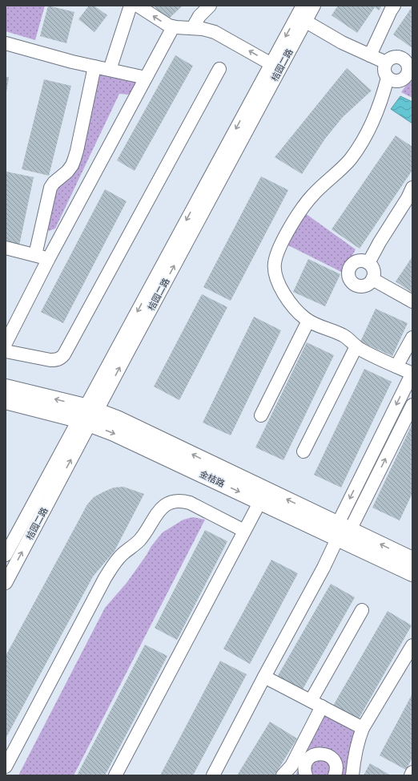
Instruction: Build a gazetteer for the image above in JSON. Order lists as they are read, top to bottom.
{
  "streets": {
    "main road": ["金桔路"],
    "street": ["桔园二路"]
  },
  "crossings": [
    ["桔园二路", "金桔路"]
  ]
}
